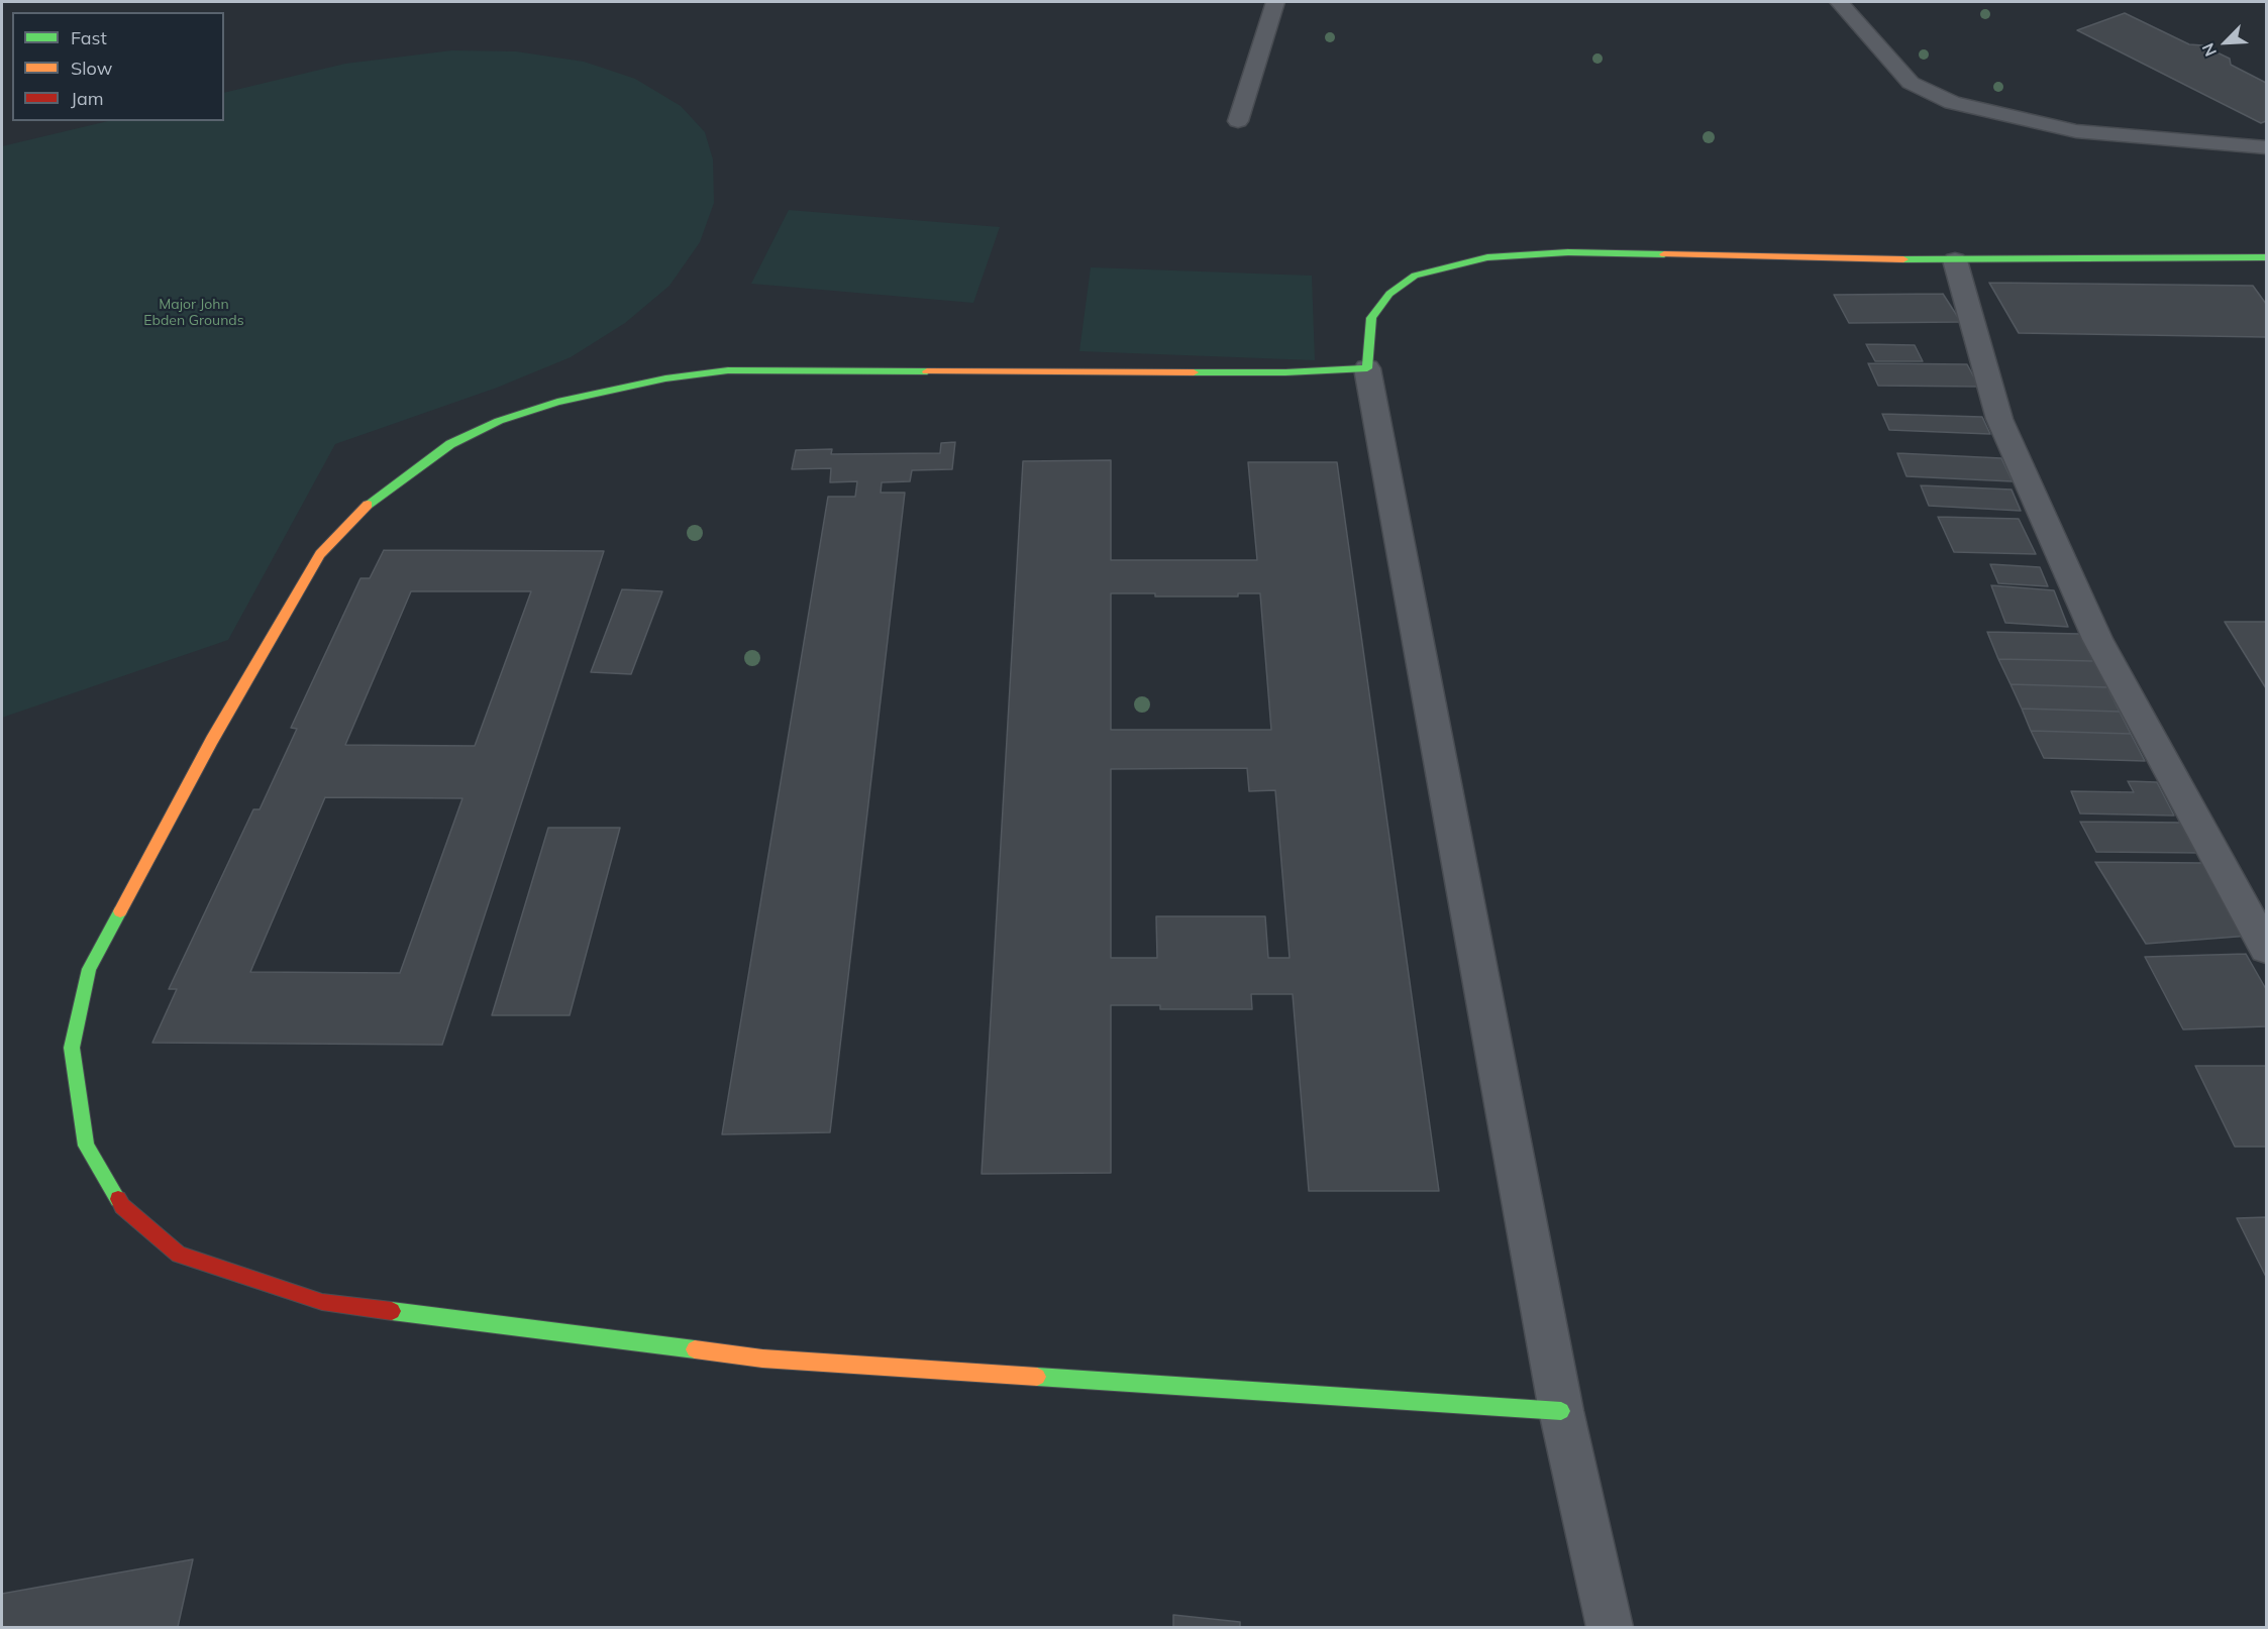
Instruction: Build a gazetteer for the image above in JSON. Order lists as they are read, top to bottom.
{
  "parks": ["Major John Ebden Grounds"],
  "legend": ["Fast", "Slow", "Jam"],
  "north": "bottom left"
}
